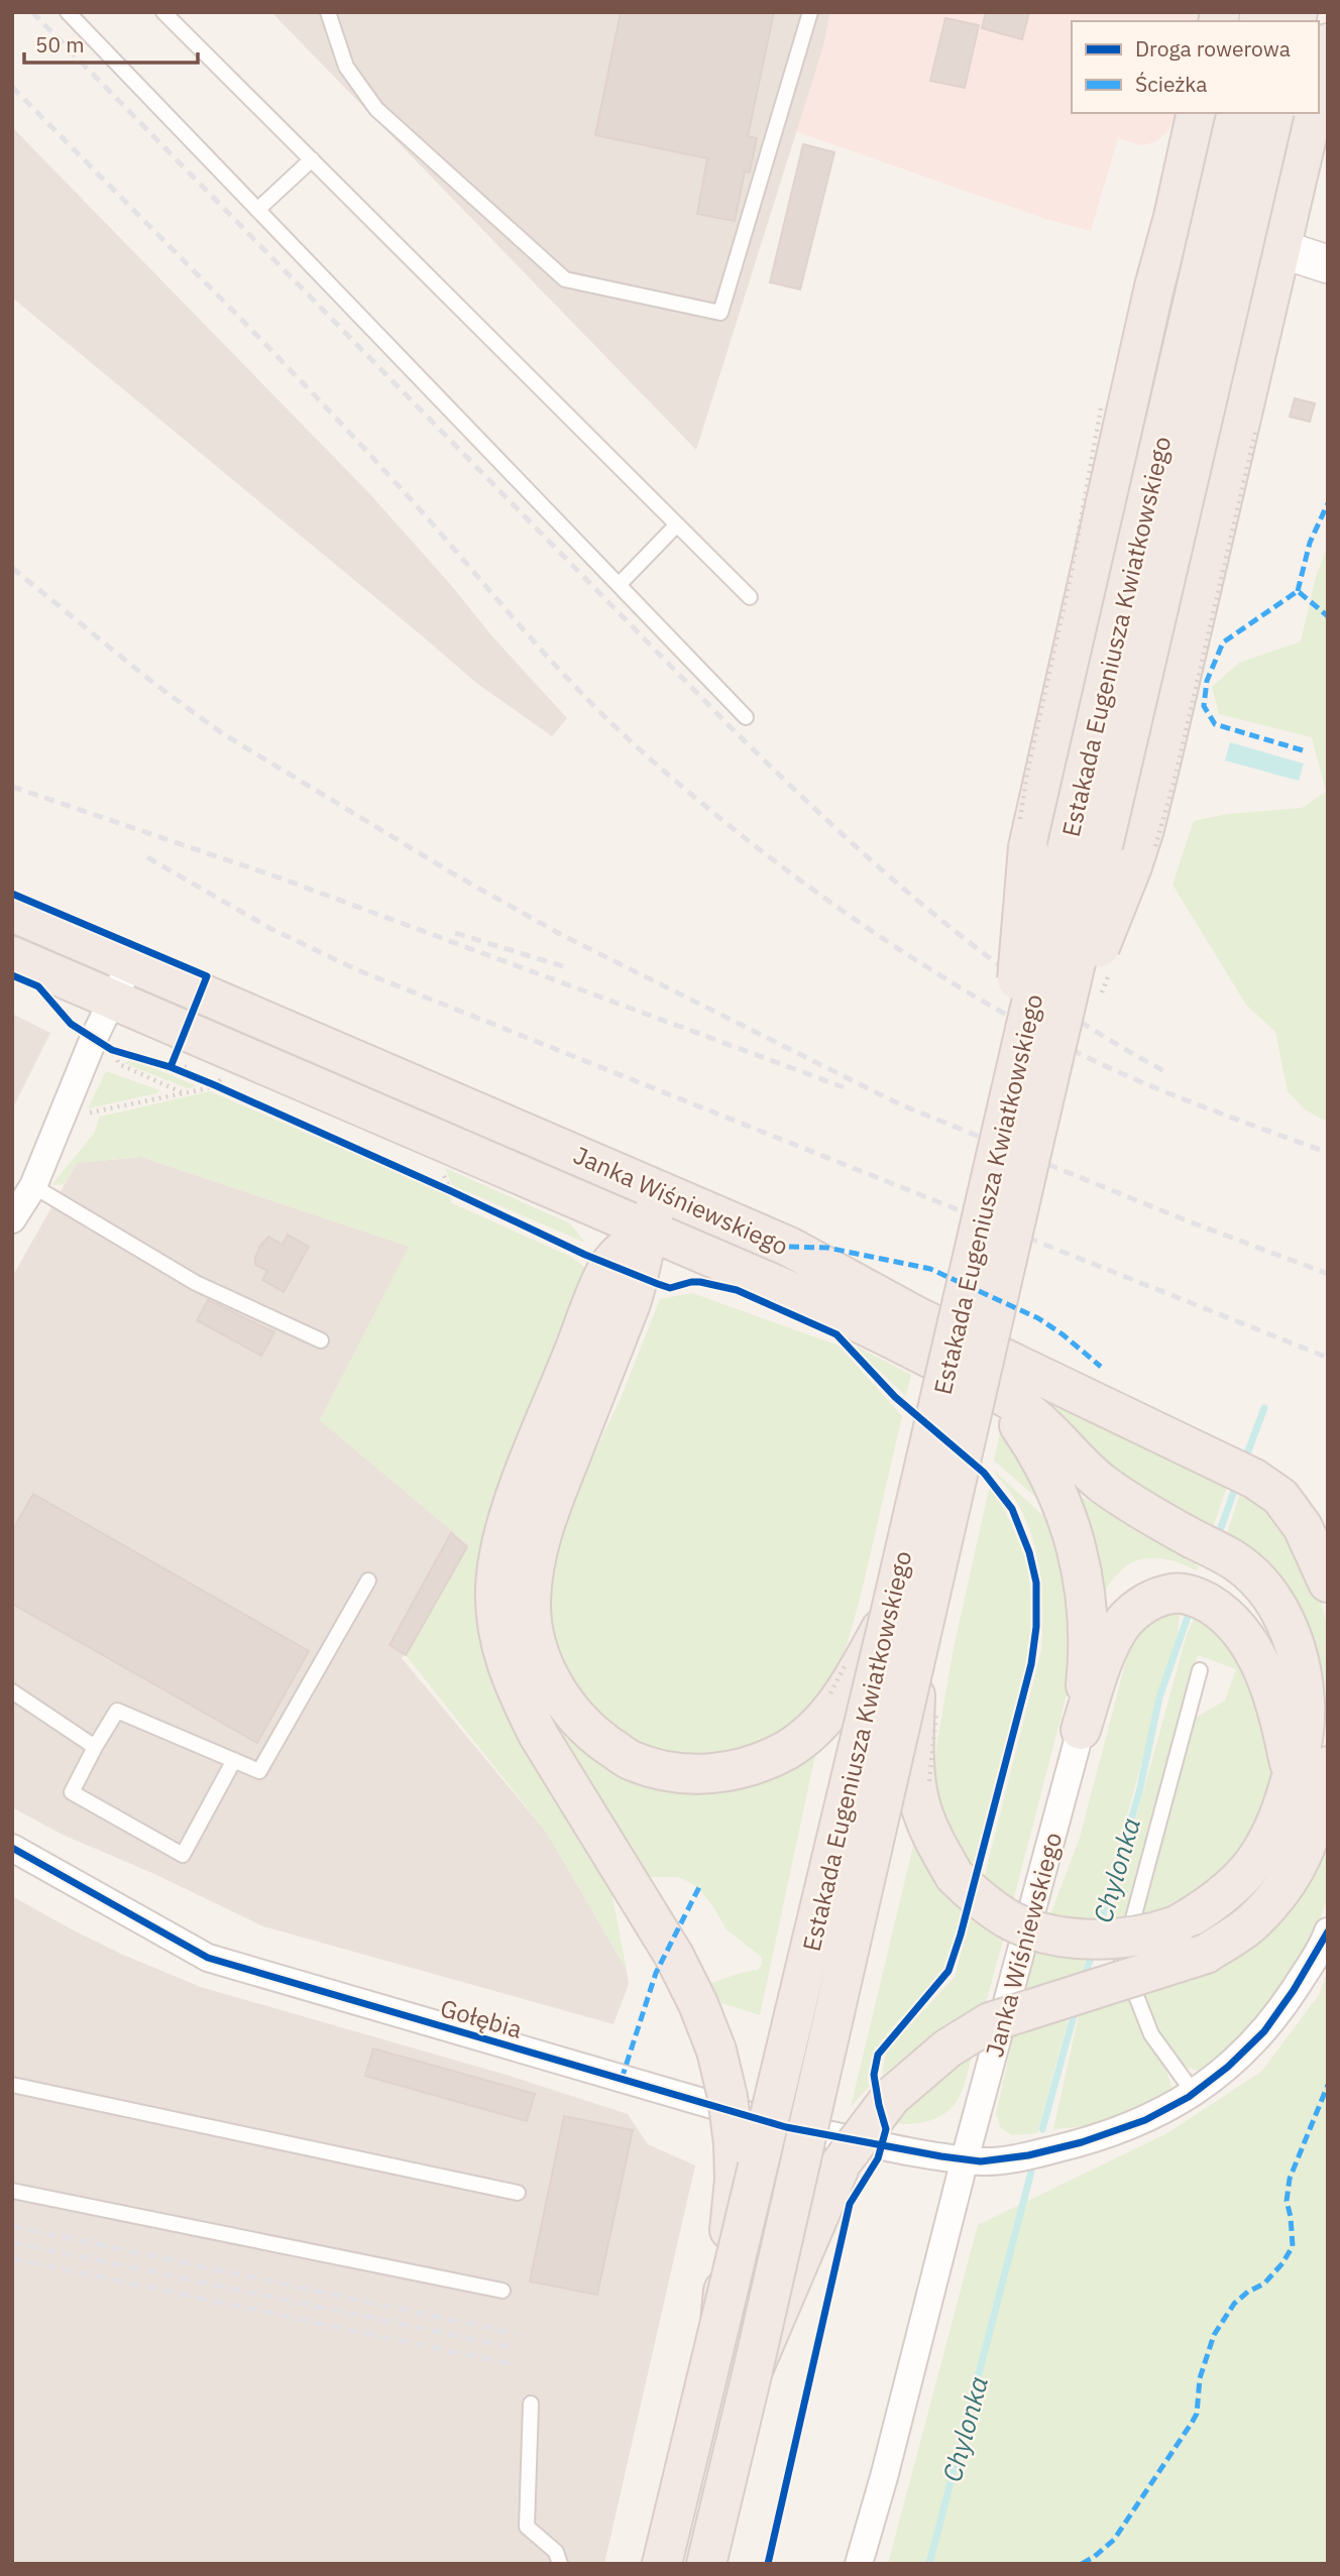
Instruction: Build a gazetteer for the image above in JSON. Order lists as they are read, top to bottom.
{
  "streets": {
    "highway": ["Estakada Eugeniusza Kwiatkowskiego", "Janka Wiśniewskiego"],
    "street": ["Gołębia"]
  },
  "crossings": [
    ["Janka Wiśniewskiego", "Gołębia"]
  ],
  "water": ["Chylonka"],
  "legend": ["Droga rowerowa", "Ścieżka"],
  "scale_bar": "50 m"
}
